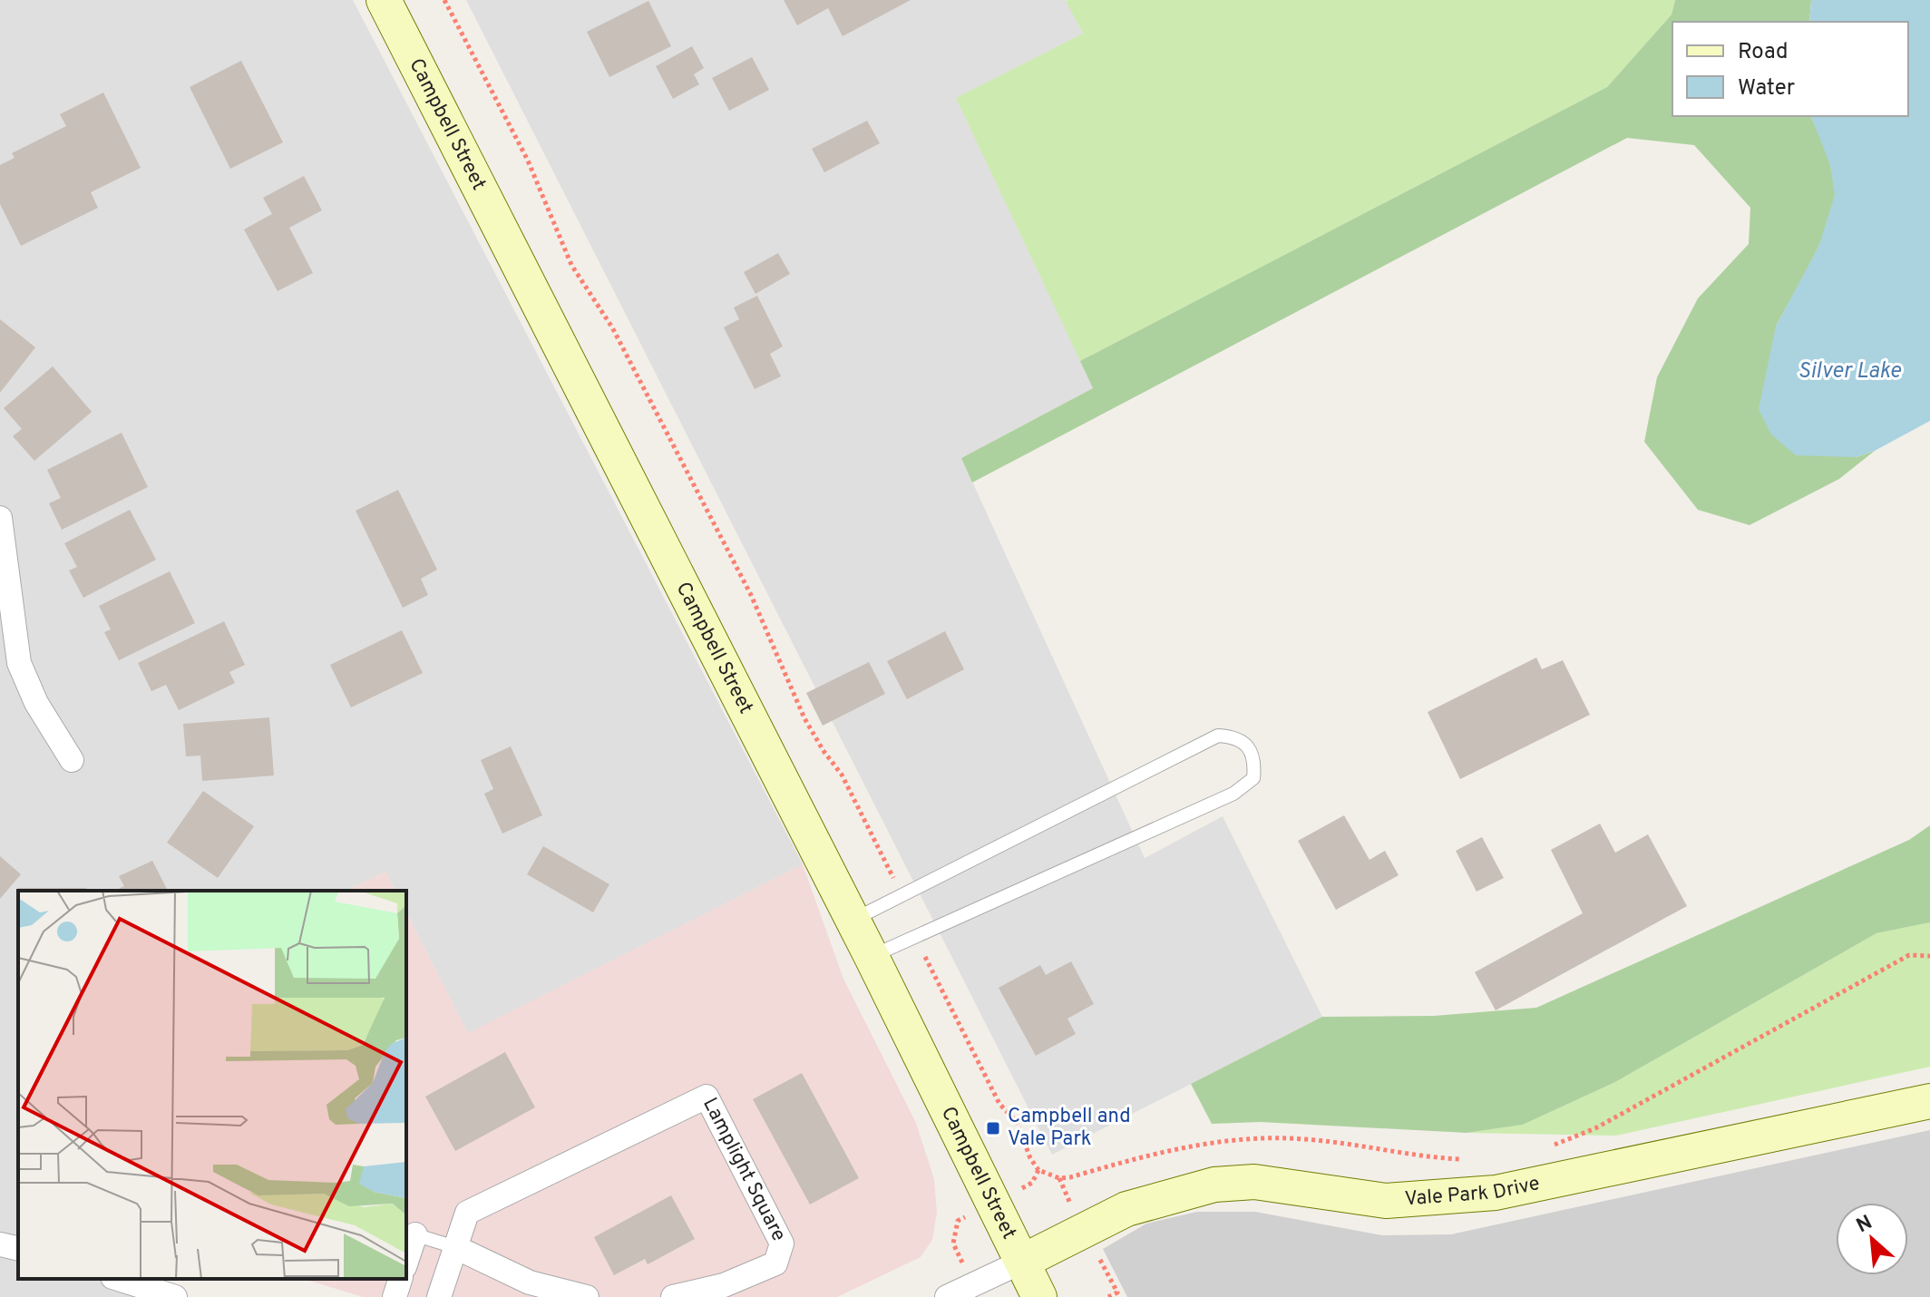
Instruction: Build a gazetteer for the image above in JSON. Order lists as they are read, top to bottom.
{
  "streets": {
    "main road": ["Campbell Street", "Vale Park Drive"],
    "street": ["Lamplight Square"]
  },
  "crossings": [
    ["Campbell Street", "Vale Park Drive"]
  ],
  "water": ["Silver Lake"],
  "places": {
    "transit": ["Campbell and Vale Park"]
  },
  "legend": ["Road", "Water"],
  "north": "top left"
}
